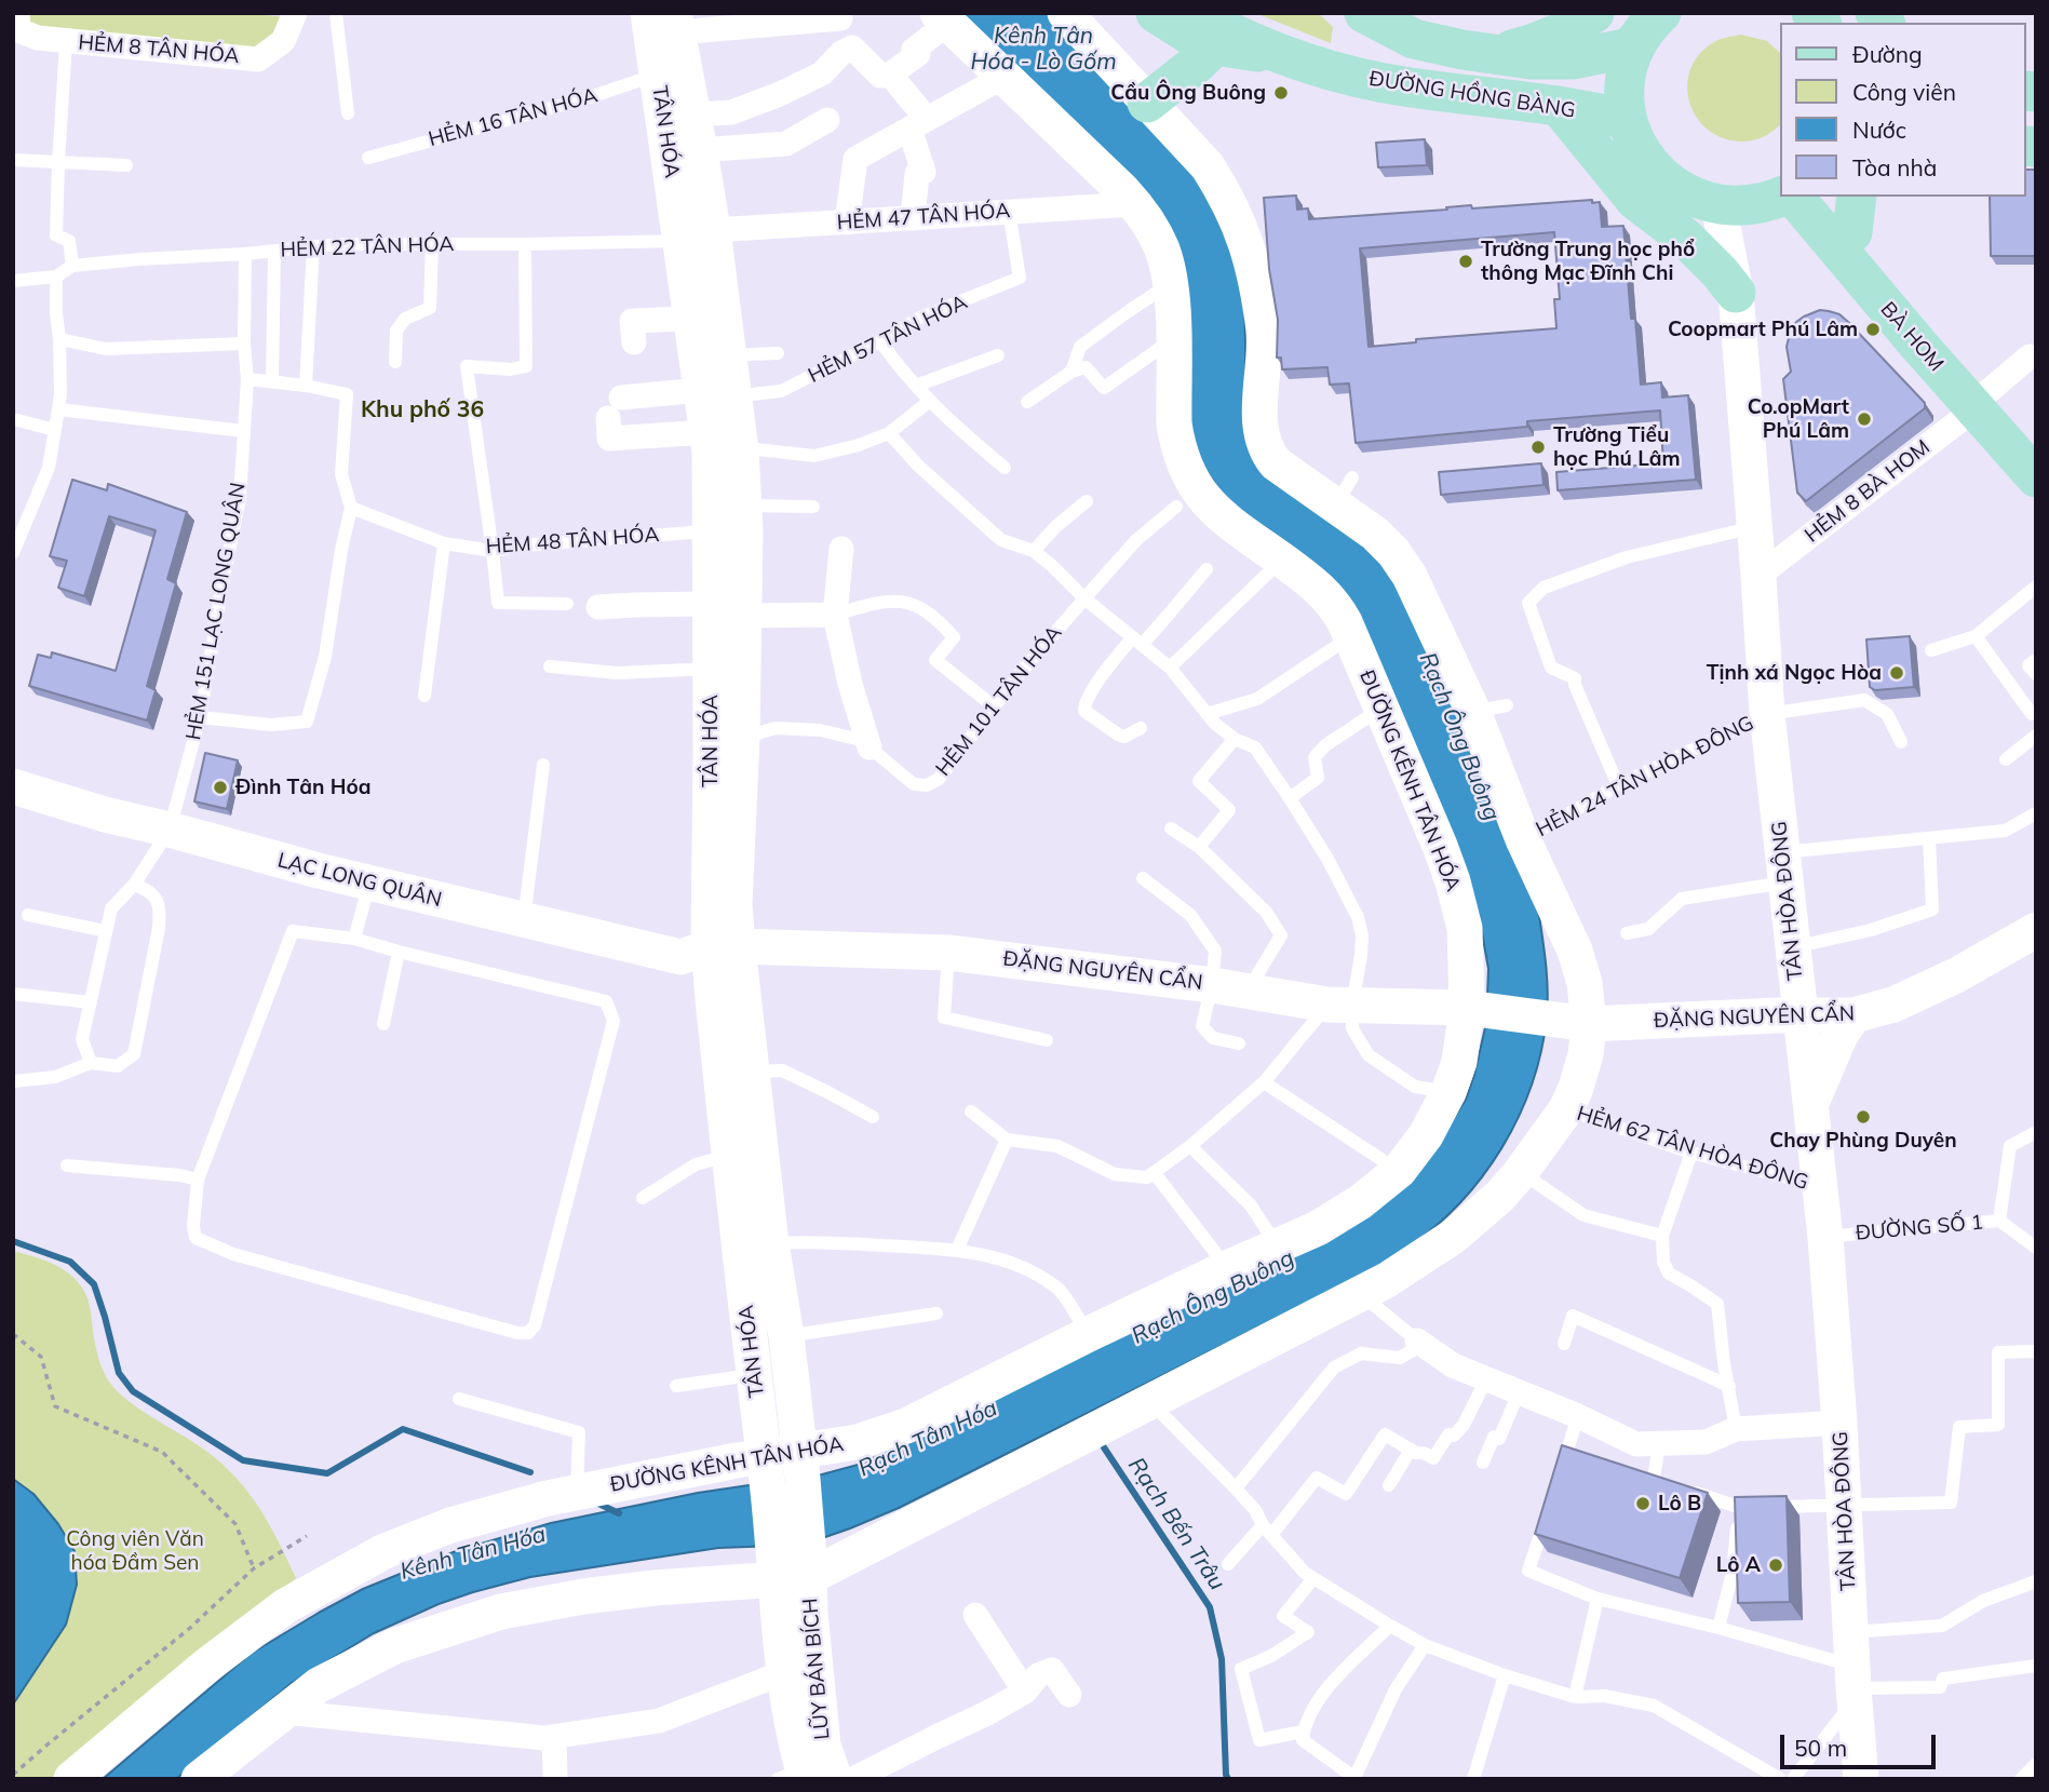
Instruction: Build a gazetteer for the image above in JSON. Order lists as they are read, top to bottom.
{
  "streets": {
    "main road": ["ĐƯỜNG HỒNG BÀNG", "BÀ HOM"],
    "street": [
      "HẺM 8 TÂN HÓA",
      "TÂN HÓA",
      "HẺM 47 TÂN HÓA",
      "HẺM 8 BÀ HOM",
      "ĐƯỜNG KÊNH TÂN HÓA",
      "LẠC LONG QUÂN",
      "TÂN HÒA ĐÔNG",
      "ĐẶNG NGUYÊN CẨN",
      "LŨY BÁN BÍCH"
    ],
    "lane": [
      "HẺM 16 TÂN HÓA",
      "HẺM 22 TÂN HÓA",
      "HẺM 57 TÂN HÓA",
      "HẺM 48 TÂN HÓA",
      "HẺM 151 LẠC LONG QUÂN",
      "HẺM 101 TÂN HÓA",
      "HẺM 24 TÂN HÒA ĐÔNG",
      "HẺM 62 TÂN HÒA ĐÔNG",
      "ĐƯỜNG SỐ 1"
    ]
  },
  "crossings": [
    ["HẺM 16 TÂN HÓA", "TÂN HÓA"],
    ["TÂN HÓA", "HẺM 47 TÂN HÓA"],
    ["TÂN HÓA", "HẺM 22 TÂN HÓA"],
    ["TÂN HÓA", "HẺM 57 TÂN HÓA"],
    ["TÂN HÓA", "HẺM 48 TÂN HÓA"],
    ["TÂN HÓA", "HẺM 101 TÂN HÓA"],
    ["TÂN HÓA", "ĐƯỜNG KÊNH TÂN HÓA"],
    ["TÂN HÓA", "LẠC LONG QUÂN"],
    ["TÂN HÓA", "ĐẶNG NGUYÊN CẨN"],
    ["TÂN HÓA", "LŨY BÁN BÍCH"],
    ["HẺM 47 TÂN HÓA", "HẺM 22 TÂN HÓA"],
    ["HẺM 47 TÂN HÓA", "HẺM 57 TÂN HÓA"],
    ["HẺM 47 TÂN HÓA", "ĐƯỜNG KÊNH TÂN HÓA"],
    ["HẺM 22 TÂN HÓA", "HẺM 151 LẠC LONG QUÂN"],
    ["BÀ HOM", "HẺM 8 BÀ HOM"],
    ["HẺM 8 BÀ HOM", "TÂN HÒA ĐÔNG"],
    ["HẺM 151 LẠC LONG QUÂN", "LẠC LONG QUÂN"],
    ["HẺM 24 TÂN HÒA ĐÔNG", "TÂN HÒA ĐÔNG"],
    ["ĐƯỜNG KÊNH TÂN HÓA", "ĐẶNG NGUYÊN CẨN"],
    ["LẠC LONG QUÂN", "ĐẶNG NGUYÊN CẨN"],
    ["TÂN HÒA ĐÔNG", "ĐẶNG NGUYÊN CẨN"],
    ["TÂN HÒA ĐÔNG", "HẺM 62 TÂN HÒA ĐÔNG"],
    ["TÂN HÒA ĐÔNG", "ĐƯỜNG SỐ 1"]
  ],
  "districts": ["Khu phố 36"],
  "water": [
    "Kênh Tân Hóa - Lò Gốm",
    "Rạch Ông Buông",
    "Rạch Tân Hóa",
    "Rạch Bến Trâu",
    "Kênh Tân Hóa"
  ],
  "parks": ["Công viên Văn hóa Đầm Sen"],
  "places": [
    "Cầu Ông Buông",
    "Trường Trung học phổ thông Mạc Đĩnh Chi",
    "Coopmart Phú Lâm",
    "Co.opMart Phú Lâm",
    "Trường Tiểu học Phú Lâm",
    "Tịnh xá Ngọc Hòa",
    "Đình Tân Hóa",
    "Chay Phùng Duyên",
    "Lô B",
    "Lô A"
  ],
  "legend": [
    "Đường",
    "Công viên",
    "Nước",
    "Tòa nhà"
  ],
  "scale_bar": "50 m"
}
